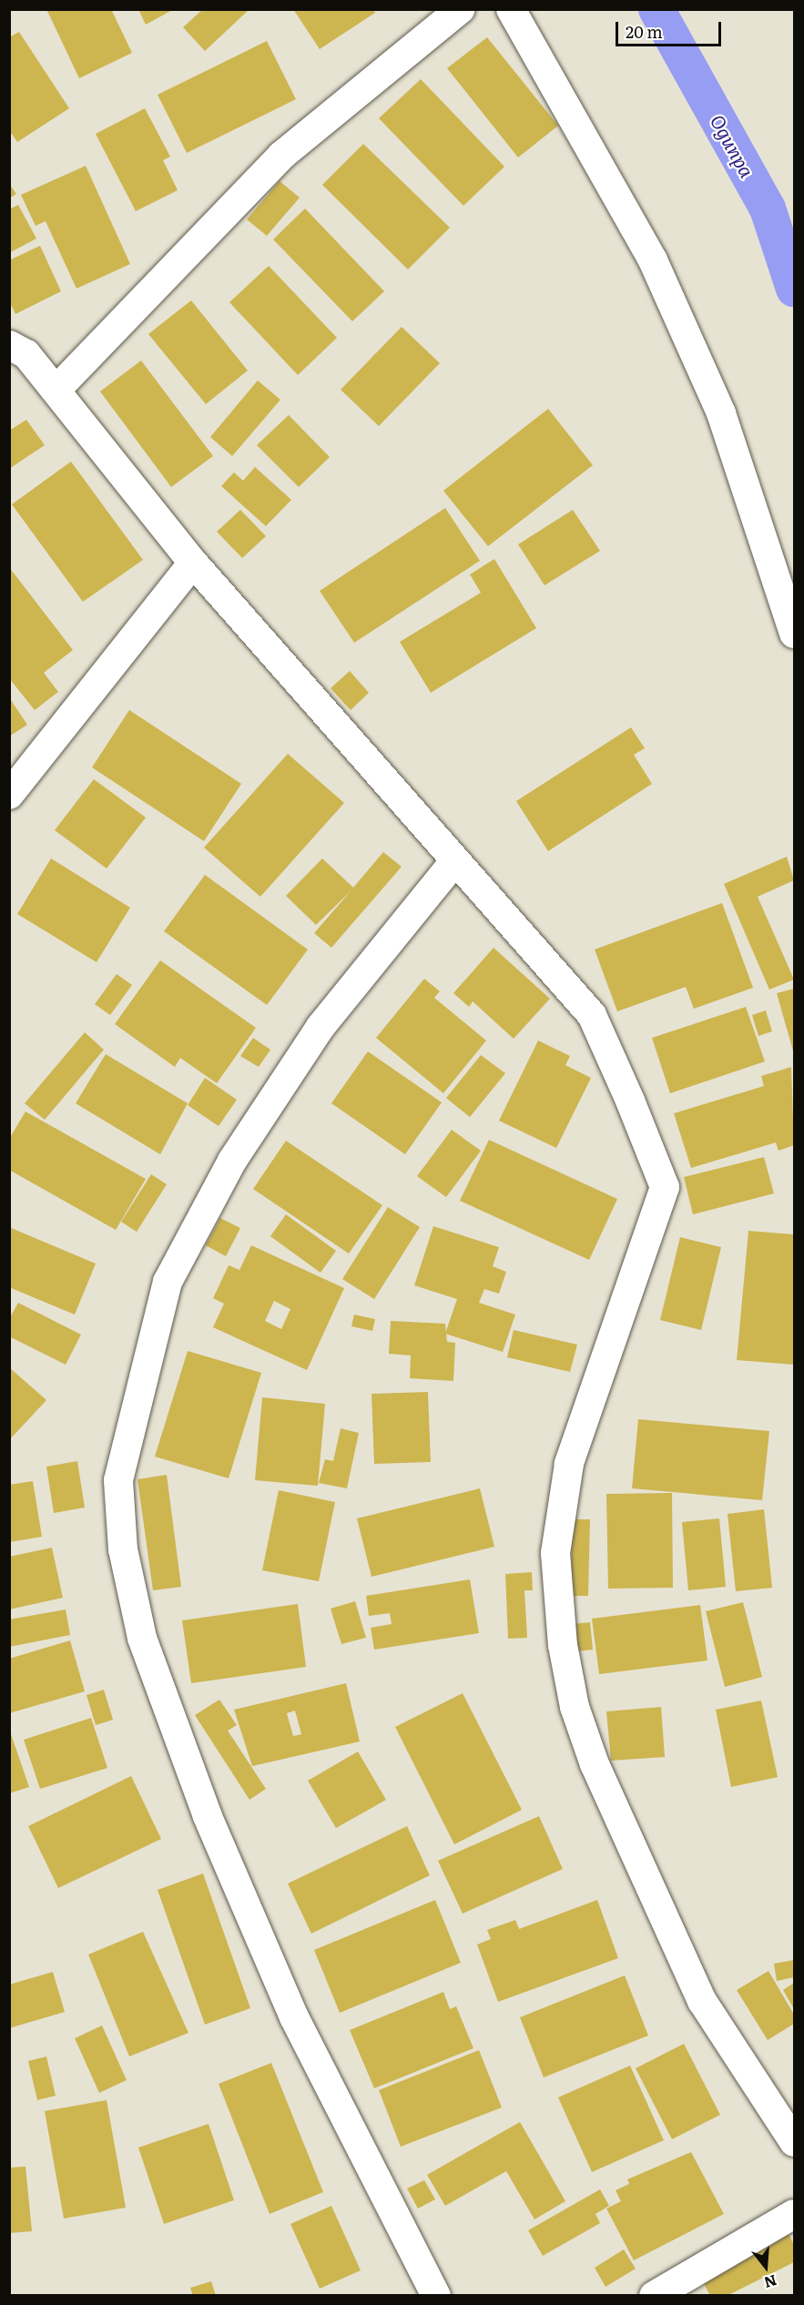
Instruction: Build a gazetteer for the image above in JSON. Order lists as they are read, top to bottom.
{
  "water": ["Ogunpa"],
  "scale_bar": "20 m",
  "north": "bottom"
}
